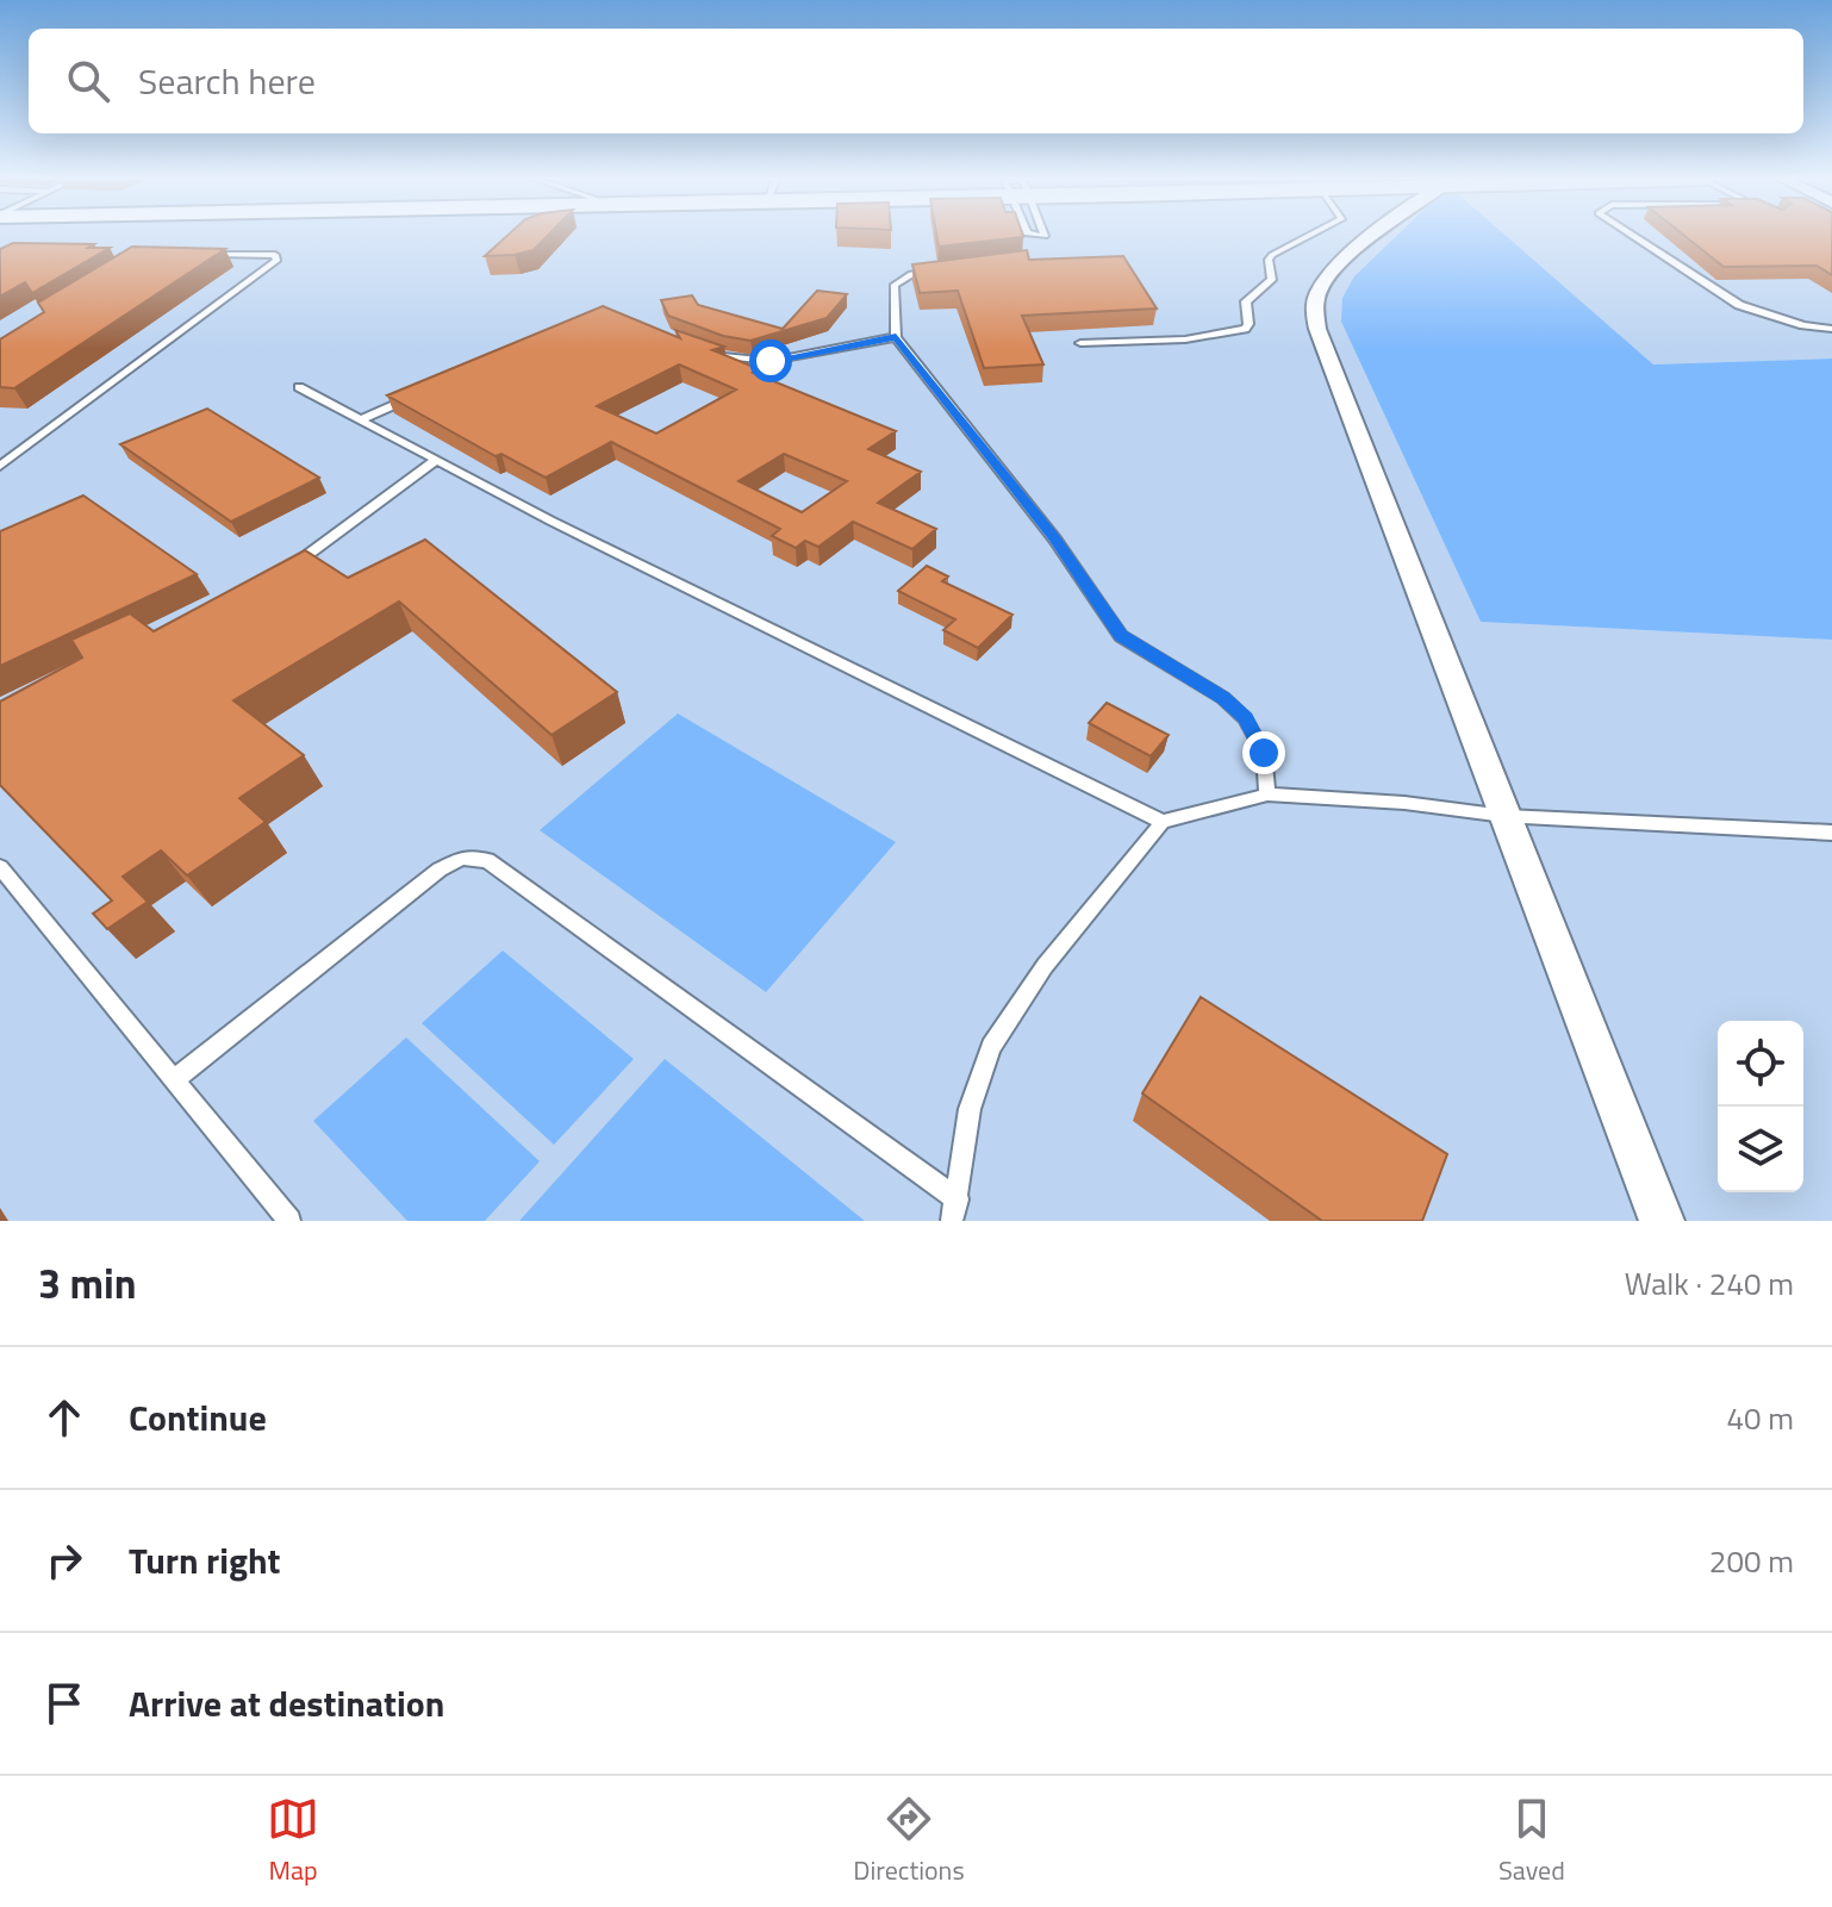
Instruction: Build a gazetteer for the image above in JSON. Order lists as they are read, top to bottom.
{
  "page": {
    "search": "Search here",
    "heading": ["3 min", "Walk · 240 m"],
    "list": [
      ["Continue", "40 m"],
      ["Turn right", "200 m"],
      "Arrive at destination"
    ],
    "nav": ["Map", "Directions", "Saved"]
  }
}
